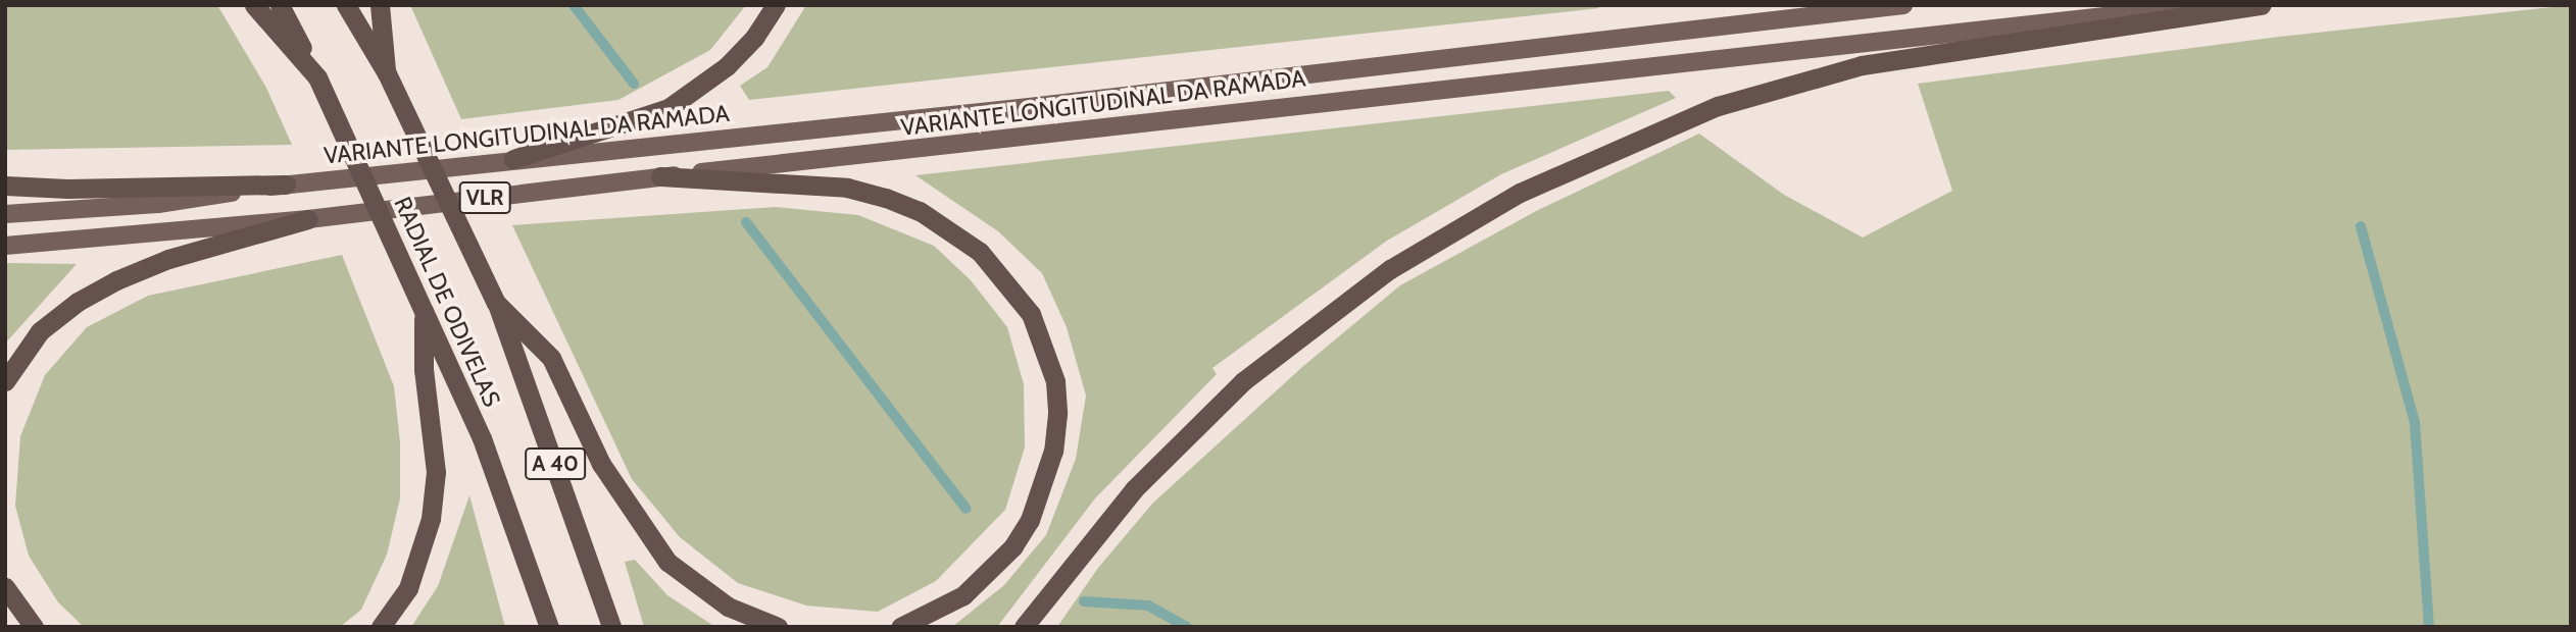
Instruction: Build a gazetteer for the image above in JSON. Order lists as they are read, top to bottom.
{
  "streets": {
    "highway": ["RADIAL DE ODIVELAS", "A 40"],
    "main road": ["VARIANTE LONGITUDINAL DA RAMADA", "VLR"]
  }
}
